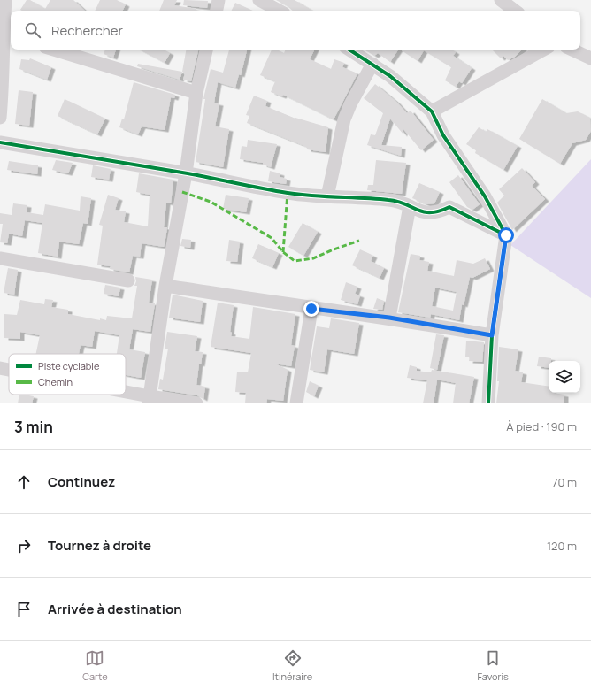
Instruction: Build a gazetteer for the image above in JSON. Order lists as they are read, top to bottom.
{
  "legend": ["Piste cyclable", "Chemin"],
  "page": {
    "search": "Rechercher",
    "heading": ["3 min", "À pied · 190 m"],
    "list": [
      ["Continuez", "70 m"],
      ["Tournez à droite", "120 m"],
      "Arrivée à destination"
    ],
    "nav": ["Carte", "Itinéraire", "Favoris"]
  }
}
